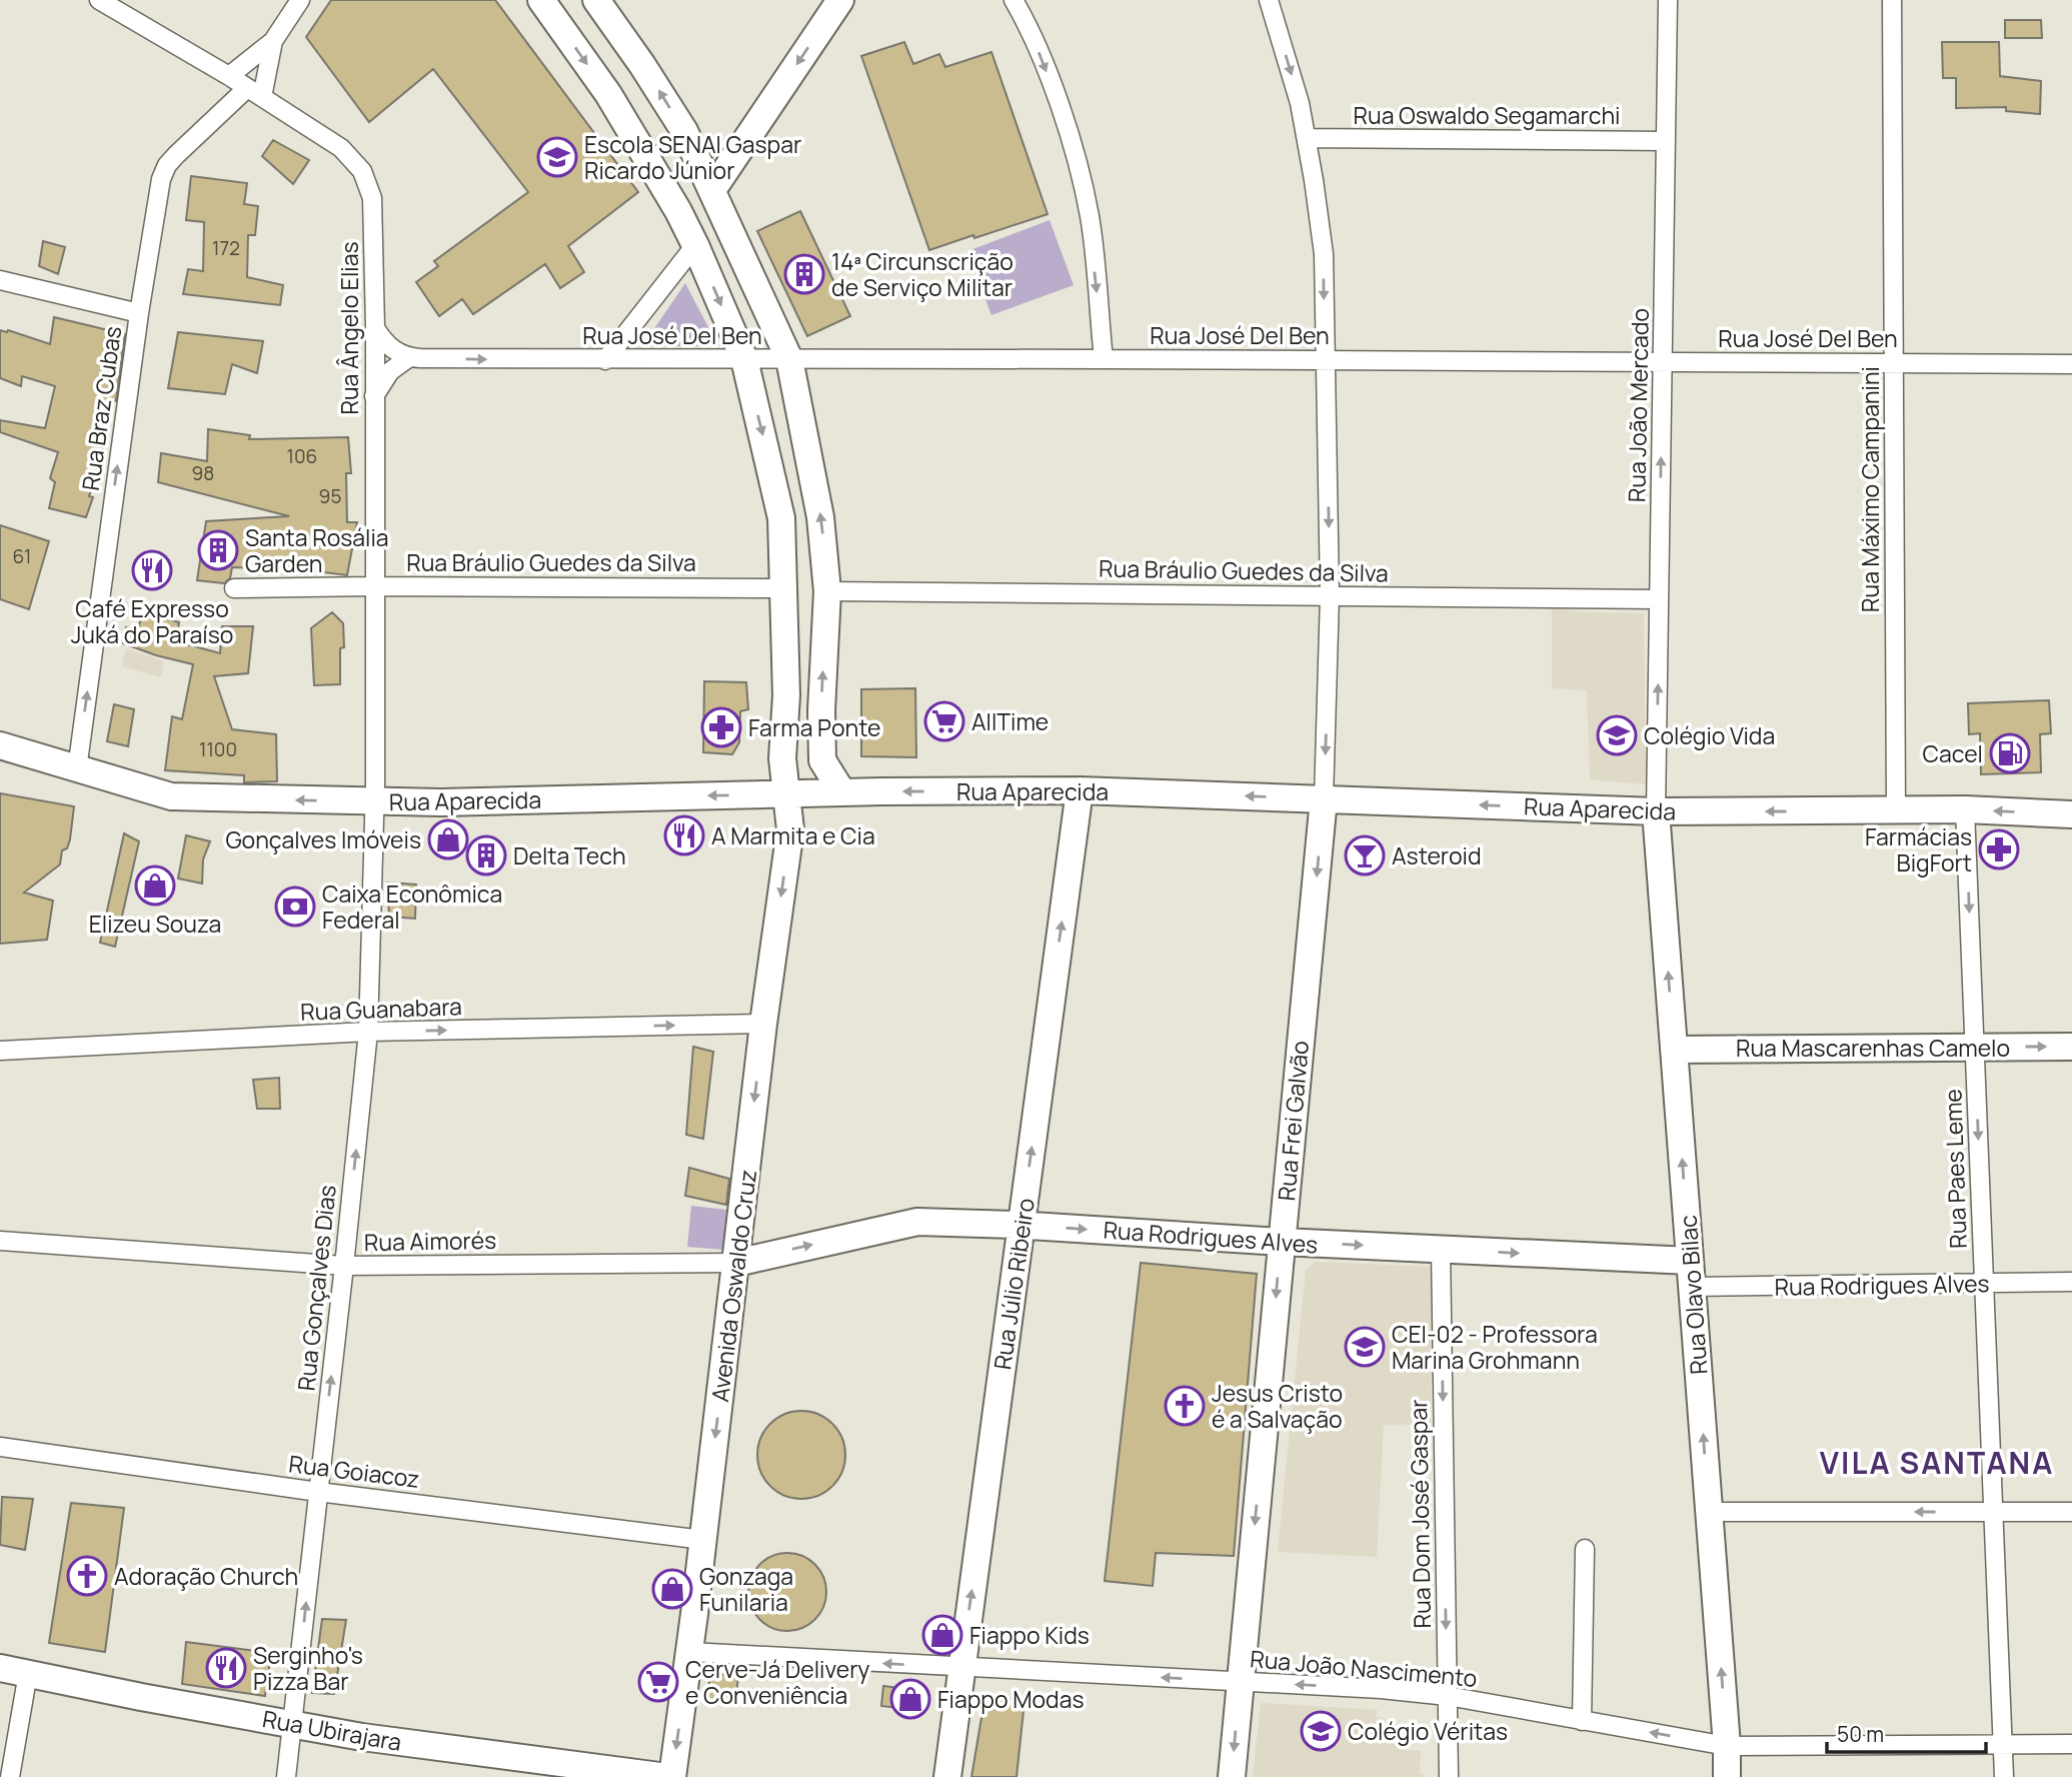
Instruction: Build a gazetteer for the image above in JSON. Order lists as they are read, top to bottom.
{
  "streets": {
    "main road": [
      "Rua Aparecida",
      "Rua Mascarenhas Camelo",
      "Rua Frei Galvão",
      "Rua Rodrigues Alves",
      "Rua Júlio Ribeiro",
      "Avenida Oswaldo Cruz",
      "Rua Olavo Bilac",
      "Rua Ubirajara"
    ],
    "street": [
      "Rua Oswaldo Segamarchi",
      "Rua Ângelo Elias",
      "Rua José Del Ben",
      "Rua João Mercado",
      "Rua Braz Cubas",
      "Rua Máximo Campanini",
      "Rua Bráulio Guedes da Silva",
      "Rua Guanabara",
      "Rua Paes Leme",
      "Rua Aimorés",
      "Rua Gonçalves Dias",
      "Rua Goiacoz",
      "Rua Dom José Gaspar",
      "Rua João Nascimento"
    ]
  },
  "crossings": [
    ["Rua Oswaldo Segamarchi", "Rua João Mercado"],
    ["Rua Ângelo Elias", "Rua Braz Cubas"],
    ["Rua Ângelo Elias", "Rua Bráulio Guedes da Silva"],
    ["Rua Ângelo Elias", "Rua Aparecida"],
    ["Rua Ângelo Elias", "Rua Gonçalves Dias"],
    ["Rua José Del Ben", "Rua João Mercado"],
    ["Rua José Del Ben", "Rua Máximo Campanini"],
    ["Rua José Del Ben", "Avenida Oswaldo Cruz"],
    ["Rua João Mercado", "Rua Bráulio Guedes da Silva"],
    ["Rua João Mercado", "Rua Aparecida"],
    ["Rua João Mercado", "Rua Olavo Bilac"],
    ["Rua Braz Cubas", "Rua Aparecida"],
    ["Rua Máximo Campanini", "Rua Aparecida"],
    ["Rua Bráulio Guedes da Silva", "Avenida Oswaldo Cruz"],
    ["Rua Aparecida", "Rua Frei Galvão"],
    ["Rua Aparecida", "Rua Paes Leme"],
    ["Rua Aparecida", "Rua Júlio Ribeiro"],
    ["Rua Aparecida", "Avenida Oswaldo Cruz"],
    ["Rua Aparecida", "Rua Gonçalves Dias"],
    ["Rua Aparecida", "Rua Olavo Bilac"],
    ["Rua Guanabara", "Avenida Oswaldo Cruz"],
    ["Rua Guanabara", "Rua Gonçalves Dias"],
    ["Rua Mascarenhas Camelo", "Rua Paes Leme"],
    ["Rua Mascarenhas Camelo", "Rua Olavo Bilac"],
    ["Rua Frei Galvão", "Rua Rodrigues Alves"],
    ["Rua Frei Galvão", "Rua João Nascimento"],
    ["Rua Paes Leme", "Rua Rodrigues Alves"],
    ["Rua Paes Leme", "Rua João Nascimento"],
    ["Rua Rodrigues Alves", "Rua Aimorés"],
    ["Rua Rodrigues Alves", "Rua Júlio Ribeiro"],
    ["Rua Rodrigues Alves", "Avenida Oswaldo Cruz"],
    ["Rua Rodrigues Alves", "Rua Olavo Bilac"],
    ["Rua Rodrigues Alves", "Rua Dom José Gaspar"],
    ["Rua Aimorés", "Avenida Oswaldo Cruz"],
    ["Rua Aimorés", "Rua Gonçalves Dias"],
    ["Rua Júlio Ribeiro", "Rua João Nascimento"],
    ["Avenida Oswaldo Cruz", "Rua Goiacoz"],
    ["Avenida Oswaldo Cruz", "Rua João Nascimento"],
    ["Avenida Oswaldo Cruz", "Rua Ubirajara"],
    ["Rua Gonçalves Dias", "Rua Goiacoz"],
    ["Rua Gonçalves Dias", "Rua Ubirajara"],
    ["Rua Olavo Bilac", "Rua João Nascimento"],
    ["Rua Dom José Gaspar", "Rua João Nascimento"]
  ],
  "one_way": [
    "Rua João Mercado",
    "Rua Braz Cubas",
    "Rua Aparecida",
    "Rua Guanabara",
    "Rua Frei Galvão",
    "Rua Paes Leme",
    "Rua Rodrigues Alves",
    "Rua Júlio Ribeiro",
    "Avenida Oswaldo Cruz",
    "Rua Gonçalves Dias",
    "Rua Olavo Bilac",
    "Rua João Nascimento"
  ],
  "districts": ["VILA SANTANA"],
  "places": {
    "school or university": [
      "Escola SENAI Gaspar Ricardo Júnior",
      "Colégio Vida",
      "CEI-02 - Professora Marina Grohmann",
      "Colégio Véritas"
    ],
    "building": ["14ª Circunscrição de Serviço Militar", "Santa Rosália Garden", "Delta Tech"],
    "restaurant": ["Café Expresso Juká do Paraíso", "A Marmita e Cia", "Serginho's Pizza Bar"],
    "supermarket": ["AllTime", "Cerve-Já Delivery e Conveniência"],
    "pharmacy": ["Farma Ponte", "Farmácias BigFort"],
    "fuel station": ["Cacel"],
    "shop": [
      "Gonçalves Imóveis",
      "Elizeu Souza",
      "Gonzaga Funilaria",
      "Fiappo Kids",
      "Fiappo Modas"
    ],
    "bar": ["Asteroid"],
    "bank": ["Caixa Econômica Federal"],
    "church": ["Jesus Cristo é a Salvação", "Adoração Church"]
  },
  "house_numbers": [
    "172",
    "106",
    "98",
    "95",
    "61",
    "1100"
  ],
  "scale_bar": "50 m"
}
